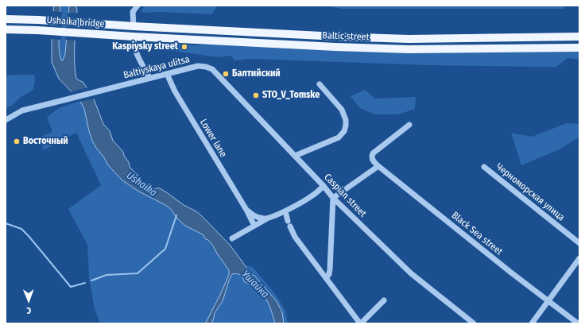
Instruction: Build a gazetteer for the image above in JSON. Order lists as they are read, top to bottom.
{
  "streets": {
    "main road": ["Ushaika bridge", "Baltic street"],
    "street": [
      "Baltiyskaya ulitsa",
      "Lower lane",
      "Черноморская улица",
      "Caspian street",
      "Black Sea street"
    ]
  },
  "crossings": [
    ["Ushaika bridge", "Baltic street"],
    ["Baltiyskaya ulitsa", "Lower lane"],
    ["Baltiyskaya ulitsa", "Caspian street"]
  ],
  "water": ["Ushaika", "Ушайка"],
  "places": [
    "Kaspiysky street",
    "Балтийский",
    "STO_V_Tomske",
    "Восточный"
  ],
  "north": "bottom"
}
